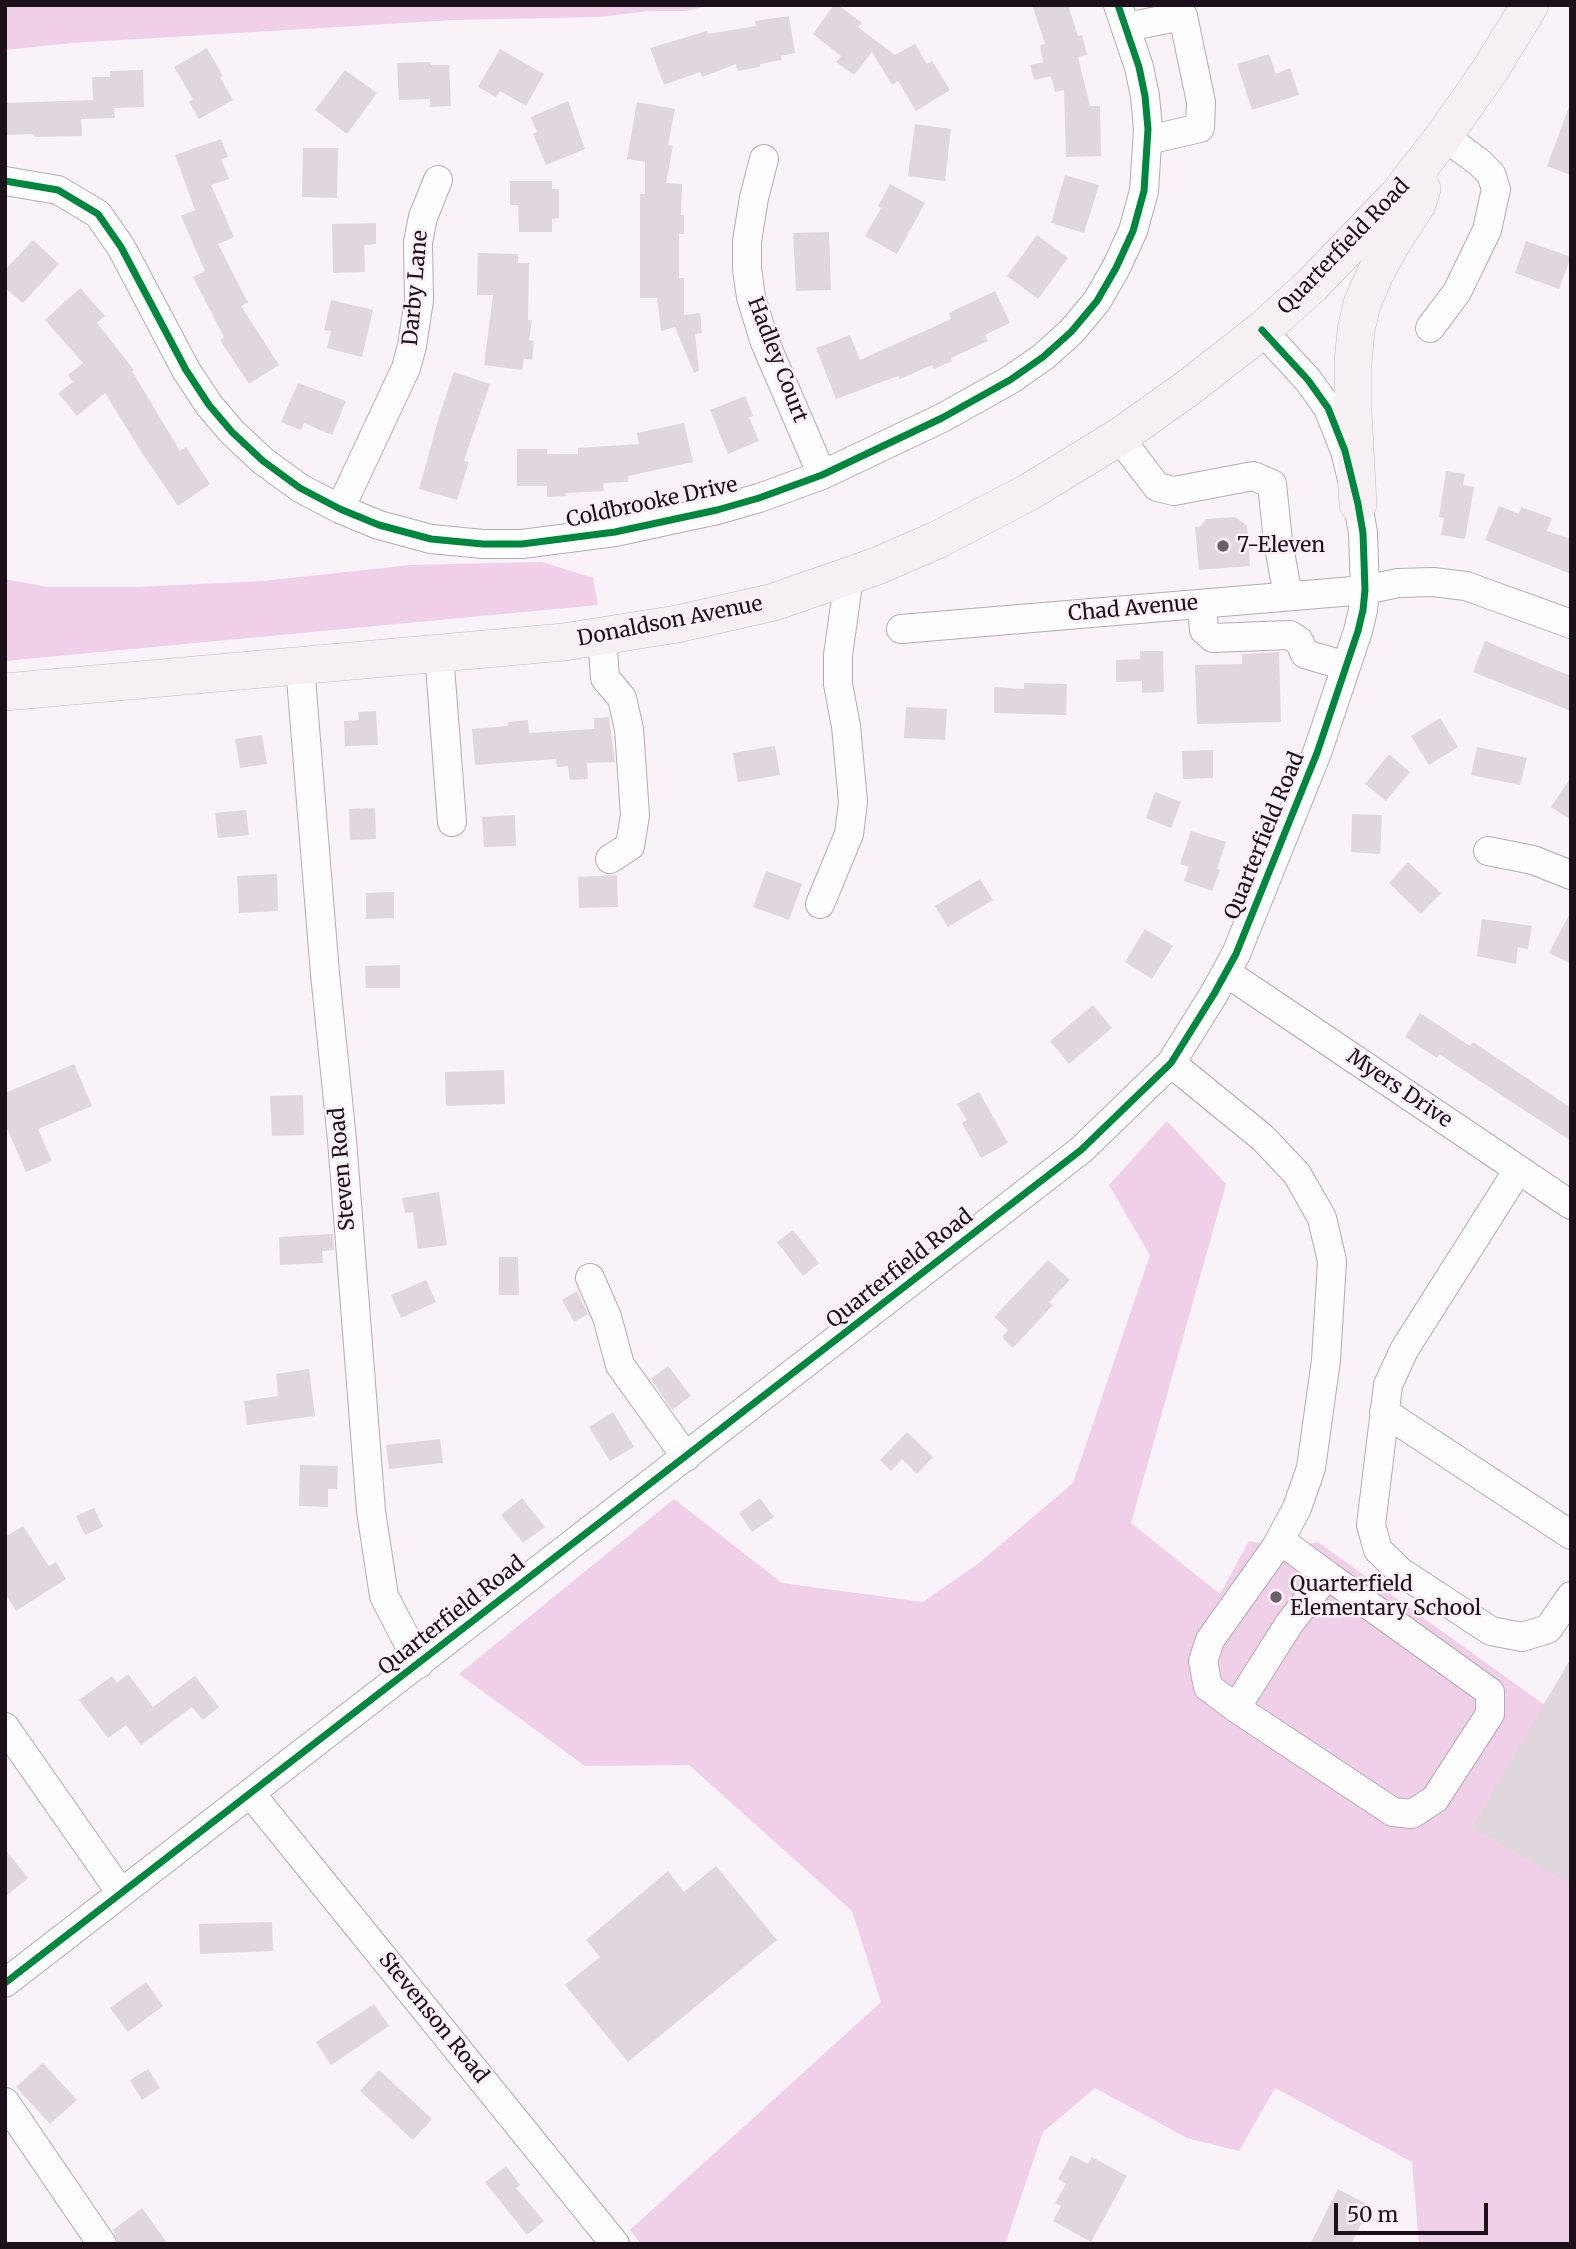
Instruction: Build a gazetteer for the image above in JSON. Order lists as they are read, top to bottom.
{
  "streets": {
    "main road": ["Quarterfield Road", "Donaldson Avenue"],
    "street": [
      "Darby Lane",
      "Hadley Court",
      "Coldbrooke Drive",
      "Chad Avenue",
      "Myers Drive",
      "Steven Road",
      "Stevenson Road"
    ]
  },
  "crossings": [
    ["Quarterfield Road", "Chad Avenue"],
    ["Quarterfield Road", "Donaldson Avenue"],
    ["Quarterfield Road", "Myers Drive"],
    ["Quarterfield Road", "Steven Road"],
    ["Quarterfield Road", "Stevenson Road"],
    ["Darby Lane", "Coldbrooke Drive"],
    ["Hadley Court", "Coldbrooke Drive"],
    ["Donaldson Avenue", "Steven Road"]
  ],
  "places": ["7-Eleven", "Quarterfield Elementary School"],
  "scale_bar": "50 m"
}
